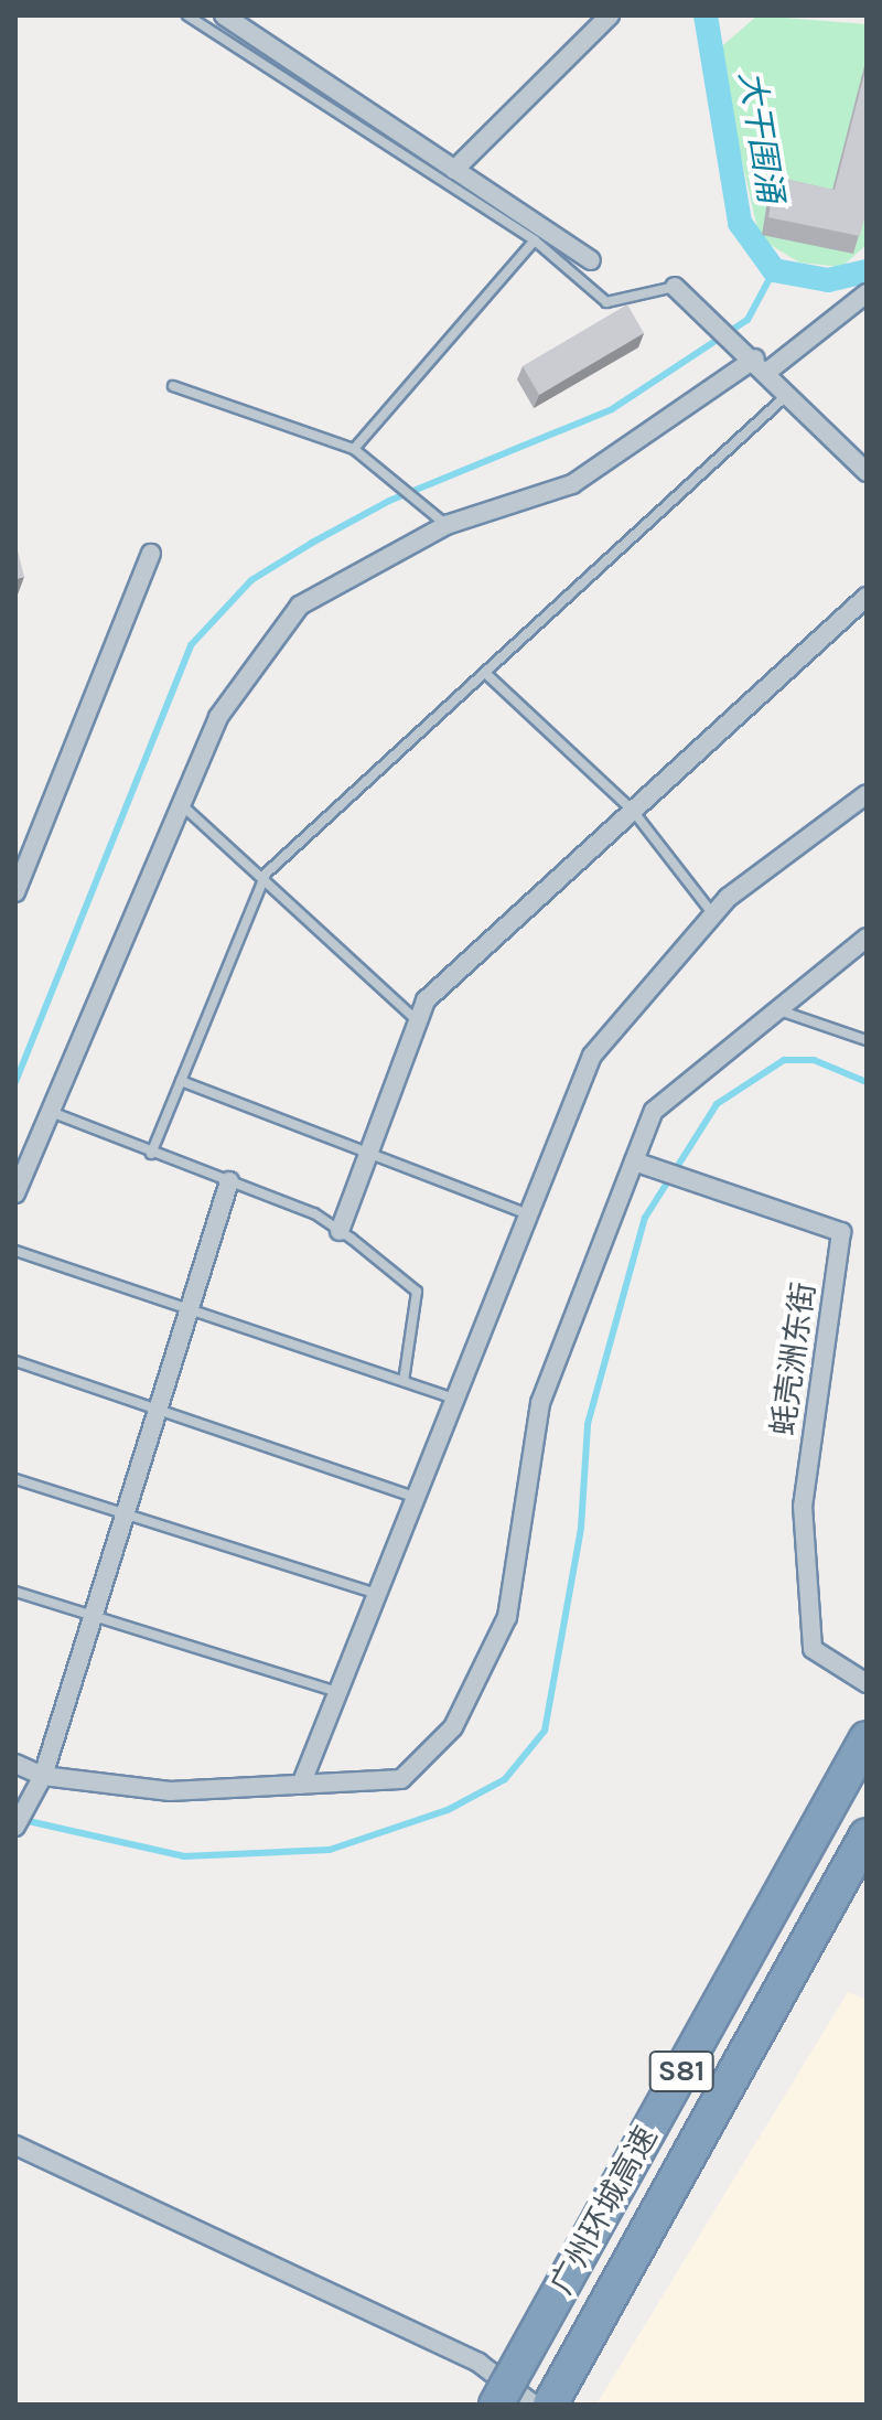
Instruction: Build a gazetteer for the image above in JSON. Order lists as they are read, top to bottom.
{
  "streets": {
    "highway": ["S81", "广州环城高速"],
    "street": ["蚝壳洲东街"]
  },
  "water": ["大干围涌"]
}
